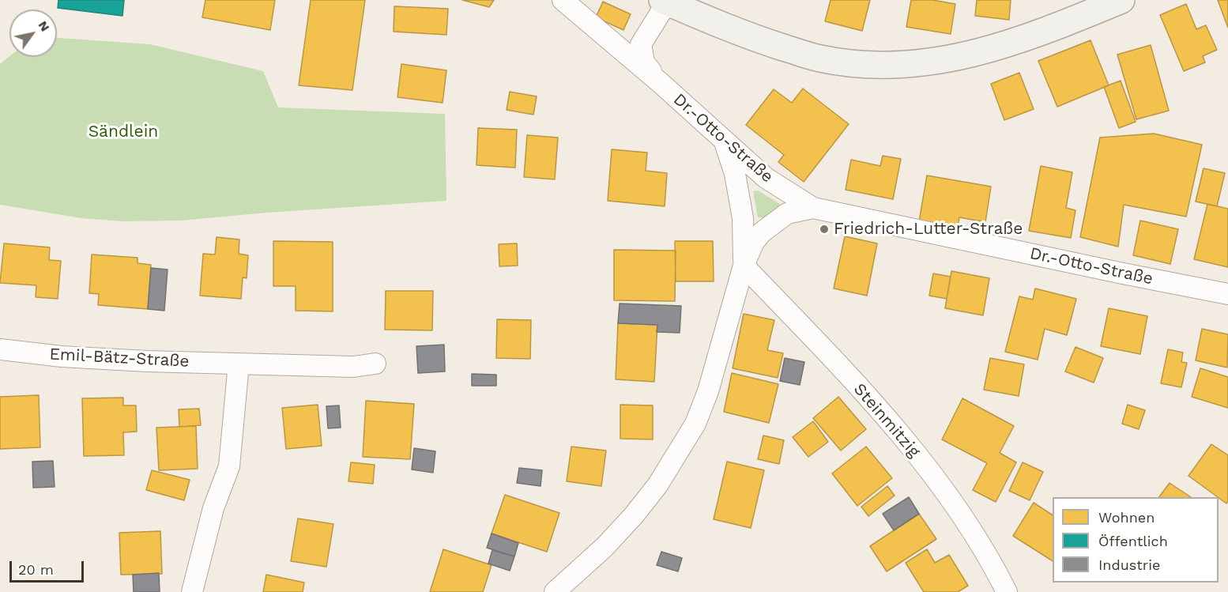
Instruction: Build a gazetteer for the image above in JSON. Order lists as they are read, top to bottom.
{
  "streets": {
    "street": ["Dr.-Otto-Straße", "Emil-Bätz-Straße", "Steinmitzig"]
  },
  "parks": ["Sändlein"],
  "places": ["Friedrich-Lutter-Straße"],
  "legend": ["Wohnen", "Öffentlich", "Industrie"],
  "scale_bar": "20 m",
  "north": "top right"
}
